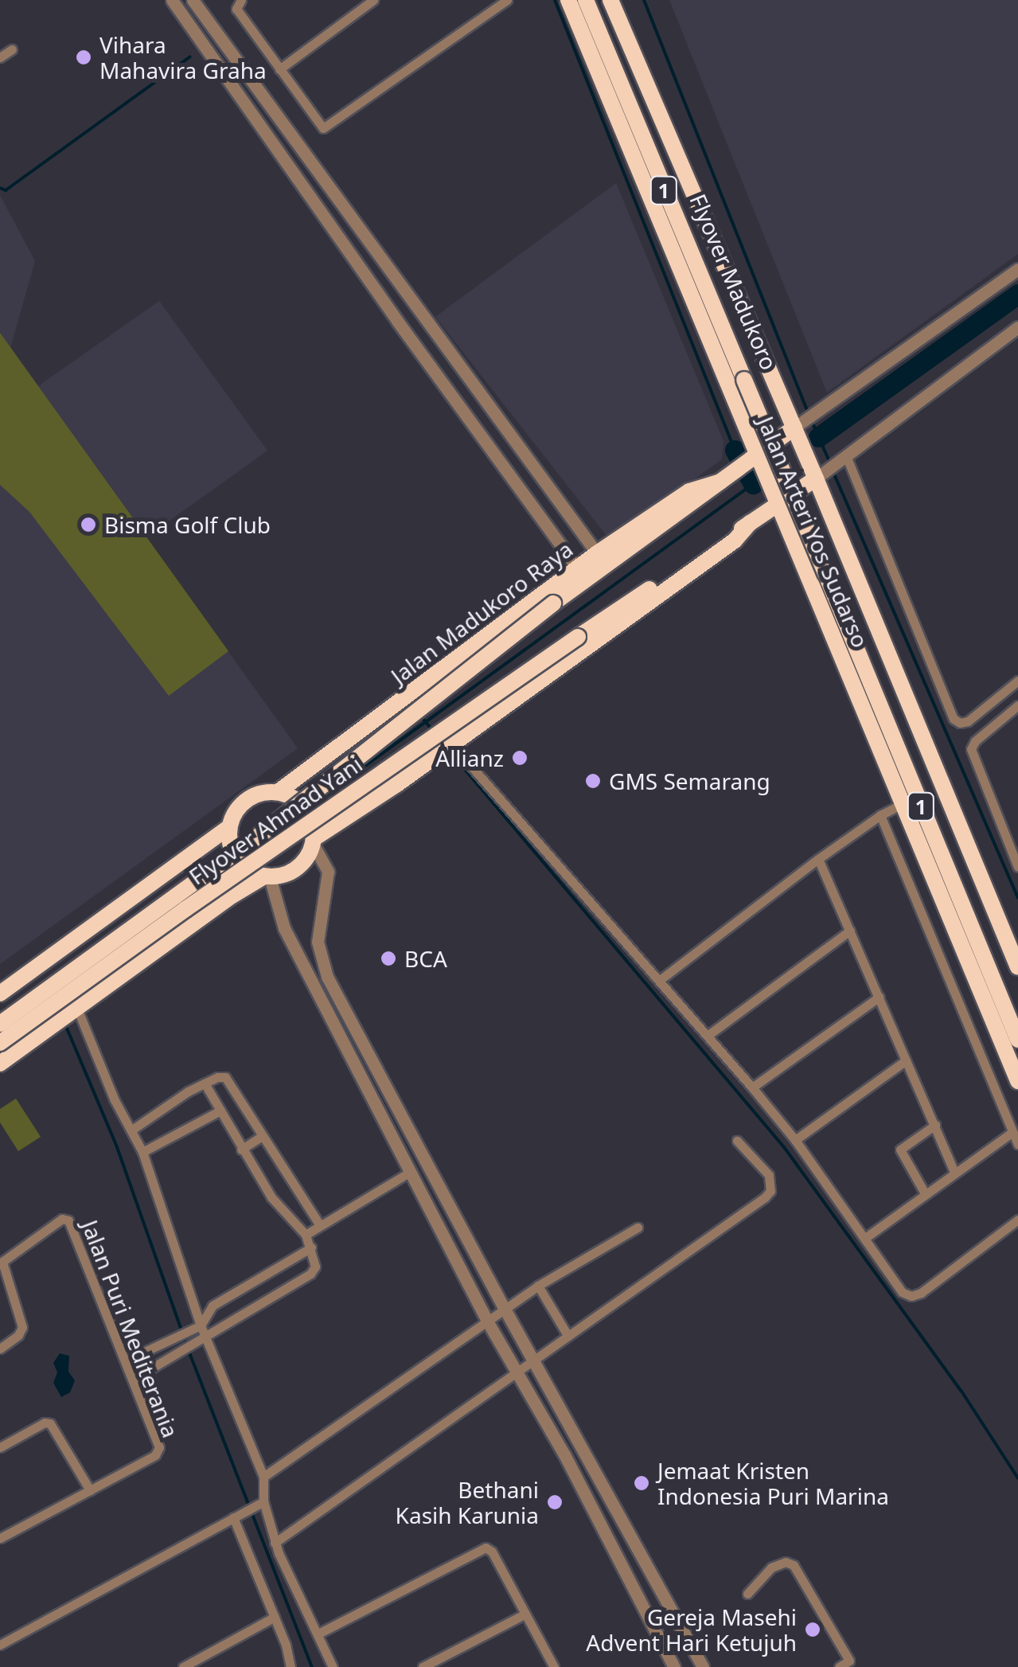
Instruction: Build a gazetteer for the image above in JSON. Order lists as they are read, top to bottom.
{
  "streets": {
    "highway": [
      "1",
      "Flyover Madukoro",
      "Jalan Arteri Yos Sudarso",
      "Jalan Madukoro Raya",
      "Flyover Ahmad Yani"
    ],
    "street": ["Jalan Puri Mediterania"]
  },
  "crossings": [
    ["Jalan Arteri Yos Sudarso", "Jalan Madukoro Raya"],
    ["Jalan Madukoro Raya", "Flyover Ahmad Yani"]
  ],
  "places": [
    "Vihara Mahavira Graha",
    "Bisma Golf Club",
    "Allianz",
    "GMS Semarang",
    "BCA",
    "Jemaat Kristen Indonesia Puri Marina",
    "Bethani Kasih Karunia",
    "Gereja Masehi Advent Hari Ketujuh"
  ]
}
